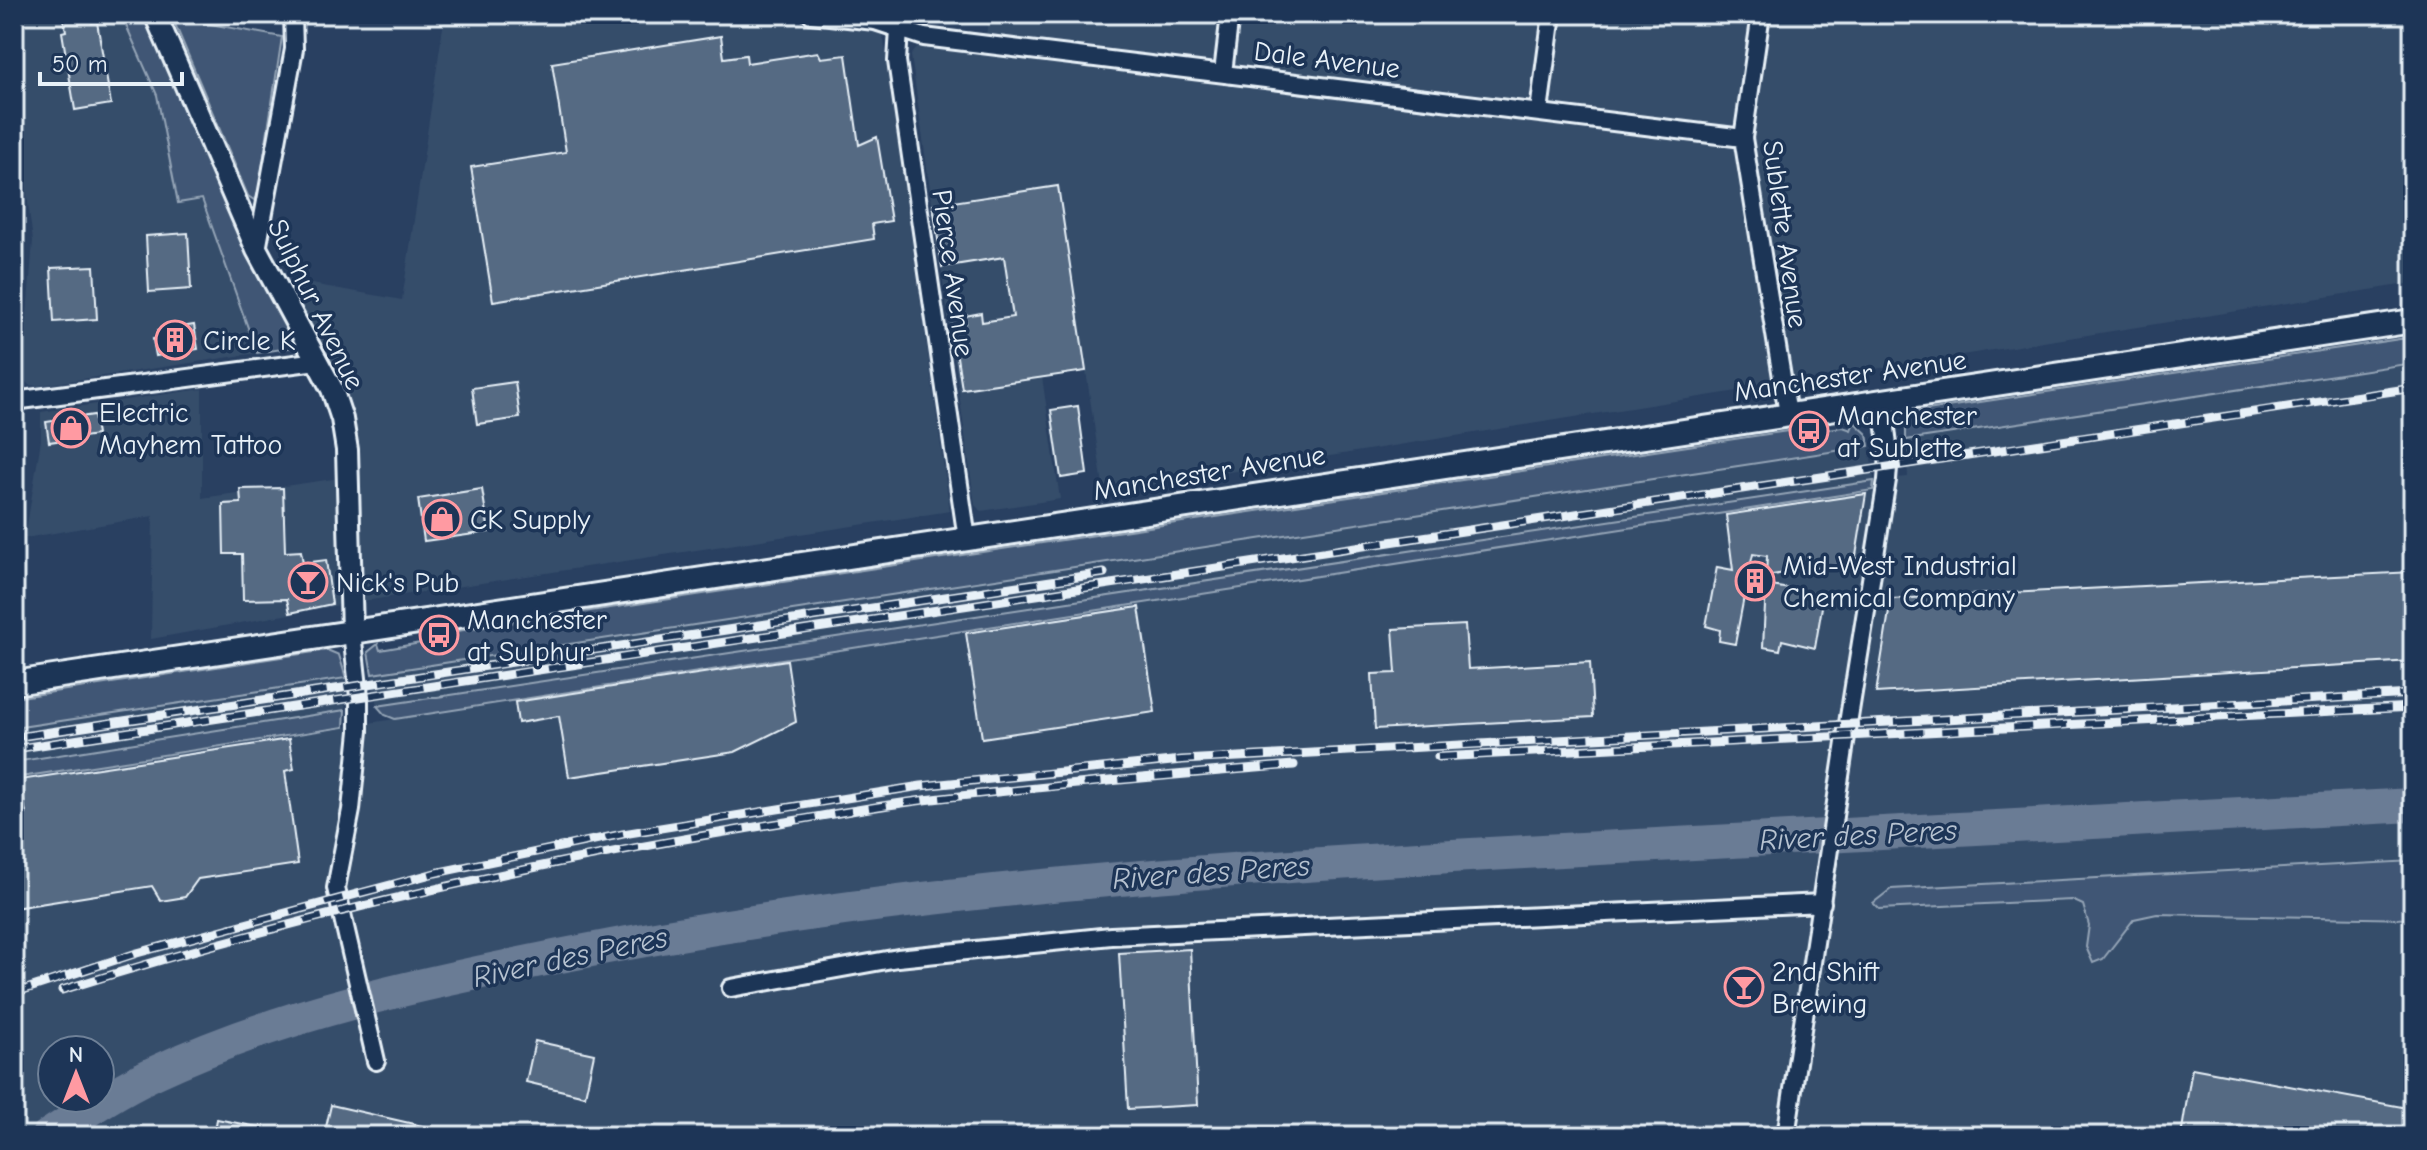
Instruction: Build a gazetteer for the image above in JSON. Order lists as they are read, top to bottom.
{
  "streets": {
    "main road": ["Manchester Avenue"],
    "street": [
      "Dale Avenue",
      "Sublette Avenue",
      "Pierce Avenue",
      "Sulphur Avenue"
    ]
  },
  "crossings": [
    ["Dale Avenue", "Sublette Avenue"],
    ["Dale Avenue", "Pierce Avenue"],
    ["Sublette Avenue", "Manchester Avenue"],
    ["Pierce Avenue", "Manchester Avenue"],
    ["Sulphur Avenue", "Manchester Avenue"]
  ],
  "water": ["River des Peres"],
  "places": {
    "building": ["Circle K", "Mid-West Industrial Chemical Company"],
    "shop": ["Electric Mayhem Tattoo", "CK Supply"],
    "bus stop": ["Manchester at Sublette", "Manchester at Sulphur"],
    "bar": ["Nick's Pub", "2nd Shift Brewing"]
  },
  "scale_bar": "50 m",
  "north": "top"
}
